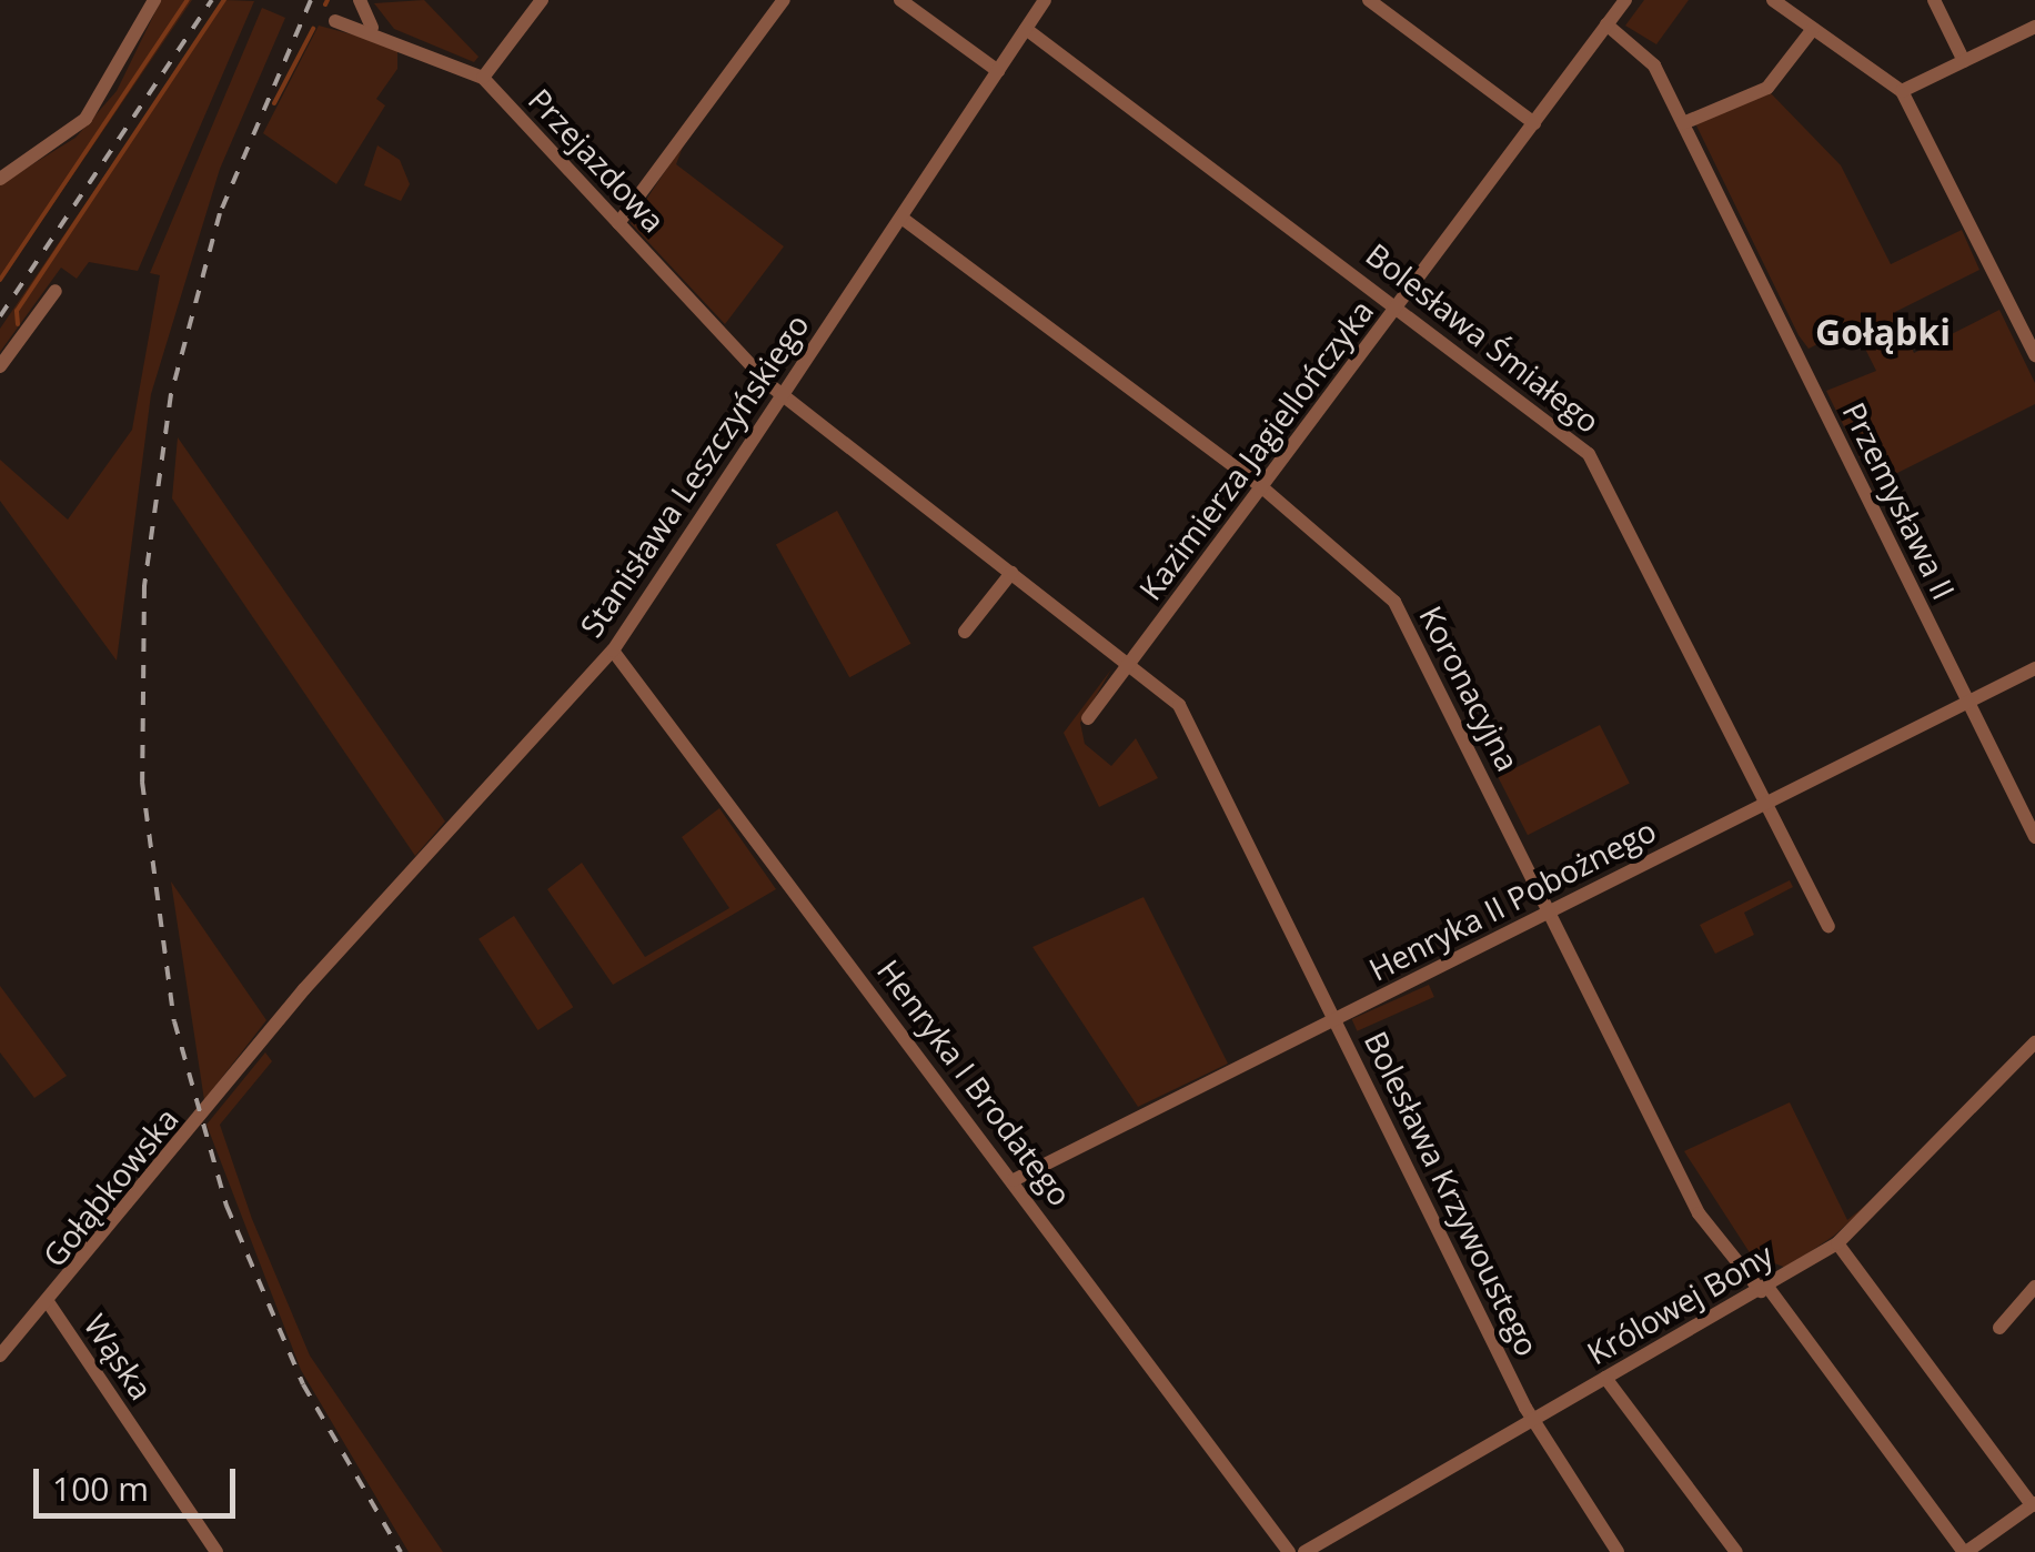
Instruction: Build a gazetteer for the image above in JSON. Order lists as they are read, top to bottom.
{
  "streets": {
    "street": [
      "Przejazdowa",
      "Bolesława Śmiałego",
      "Kazimierza Jagiellończyka",
      "Stanisława Leszczyńskiego",
      "Przemysława II",
      "Koronacyjna",
      "Henryka II Pobożnego",
      "Henryka I Brodatego",
      "Gołąbkowska",
      "Bolesława Krzywoustego",
      "Królowej Bony",
      "Wąska"
    ]
  },
  "crossings": [
    ["Przejazdowa", "Stanisława Leszczyńskiego"],
    ["Przejazdowa", "Bolesława Krzywoustego"],
    ["Bolesława Śmiałego", "Kazimierza Jagiellończyka"],
    ["Bolesława Śmiałego", "Stanisława Leszczyńskiego"],
    ["Bolesława Śmiałego", "Henryka II Pobożnego"],
    ["Kazimierza Jagiellończyka", "Przemysława II"],
    ["Kazimierza Jagiellończyka", "Koronacyjna"],
    ["Kazimierza Jagiellończyka", "Bolesława Krzywoustego"],
    ["Stanisława Leszczyńskiego", "Koronacyjna"],
    ["Stanisława Leszczyńskiego", "Henryka I Brodatego"],
    ["Stanisława Leszczyńskiego", "Gołąbkowska"],
    ["Stanisława Leszczyńskiego", "Bolesława Krzywoustego"],
    ["Przemysława II", "Henryka II Pobożnego"],
    ["Koronacyjna", "Henryka II Pobożnego"],
    ["Koronacyjna", "Królowej Bony"],
    ["Henryka II Pobożnego", "Henryka I Brodatego"],
    ["Henryka II Pobożnego", "Bolesława Krzywoustego"],
    ["Gołąbkowska", "Wąska"],
    ["Bolesława Krzywoustego", "Królowej Bony"]
  ],
  "districts": ["Gołąbki"],
  "scale_bar": "100 m"
}
